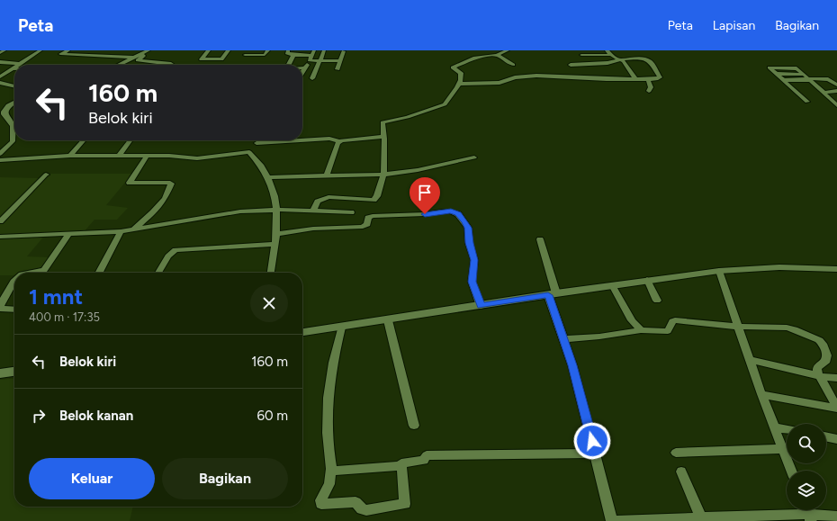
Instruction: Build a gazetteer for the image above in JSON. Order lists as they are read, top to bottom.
{
  "page": {
    "header": "Peta",
    "nav": ["Peta", "Lapisan", "Bagikan"],
    "turn": ["160 m", "Belok kiri"],
    "heading": ["1 mnt", "400 m · 17:35"],
    "list": [
      {
        "name": "Belok kiri",
        "value": "160 m"
      },
      {
        "name": "Belok kanan",
        "value": "60 m"
      }
    ],
    "buttons": ["Keluar", "Bagikan"]
  }
}
